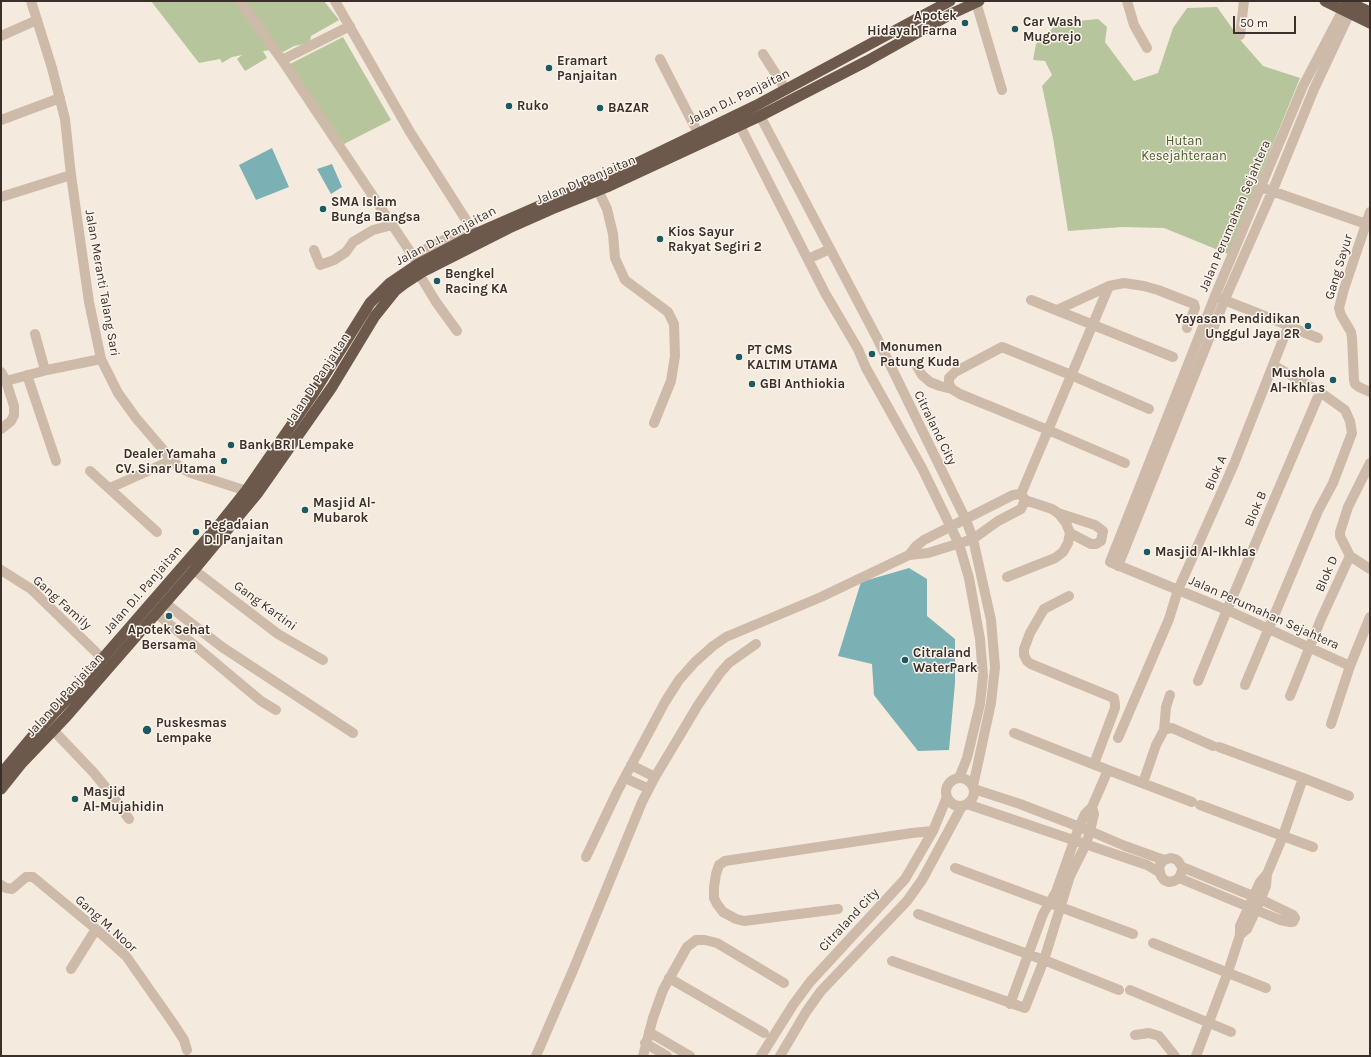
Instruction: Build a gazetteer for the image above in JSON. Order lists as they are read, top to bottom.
{
  "streets": {
    "highway": ["Jalan D.I. Panjaitan", "Jalan DI Panjaitan"],
    "street": [
      "Jalan Perumahan Sejahtera",
      "Gang Sayur",
      "Jalan Meranti Talang Sari",
      "Citraland City",
      "Blok A",
      "Blok B",
      "Blok D",
      "Gang Family",
      "Gang Kartini",
      "Gang M. Noor"
    ]
  },
  "crossings": [
    ["Jalan D.I. Panjaitan", "Jalan DI Panjaitan"],
    ["Jalan D.I. Panjaitan", "Jalan Meranti Talang Sari"],
    ["Jalan D.I. Panjaitan", "Citraland City"],
    ["Jalan D.I. Panjaitan", "Gang Family"],
    ["Jalan DI Panjaitan", "Jalan Meranti Talang Sari"],
    ["Jalan DI Panjaitan", "Citraland City"],
    ["Jalan DI Panjaitan", "Gang Kartini"],
    ["Jalan Perumahan Sejahtera", "Gang Sayur"],
    ["Jalan Perumahan Sejahtera", "Blok A"],
    ["Jalan Perumahan Sejahtera", "Blok B"],
    ["Jalan Perumahan Sejahtera", "Blok D"]
  ],
  "parks": ["Hutan Kesejahteraan"],
  "places": [
    "Apotek Hidayah Farna",
    "Car Wash Mugorejo",
    "Eramart Panjaitan",
    "Ruko",
    "BAZAR",
    "SMA Islam Bunga Bangsa",
    "Kios Sayur Rakyat Segiri 2",
    "Bengkel Racing KA",
    "Yayasan Pendidikan Unggul Jaya 2R",
    "Monumen Patung Kuda",
    "PT CMS KALTIM UTAMA",
    "Mushola Al-Ikhlas",
    "GBI Anthiokia",
    "Bank BRI Lempake",
    "Dealer Yamaha CV. Sinar Utama",
    "Masjid Al- Mubarok",
    "Pegadaian D.I Panjaitan",
    "Masjid Al-Ikhlas",
    "Apotek Sehat Bersama",
    "Citraland WaterPark",
    "Puskesmas Lempake",
    "Masjid Al-Mujahidin"
  ],
  "scale_bar": "50 m"
}
